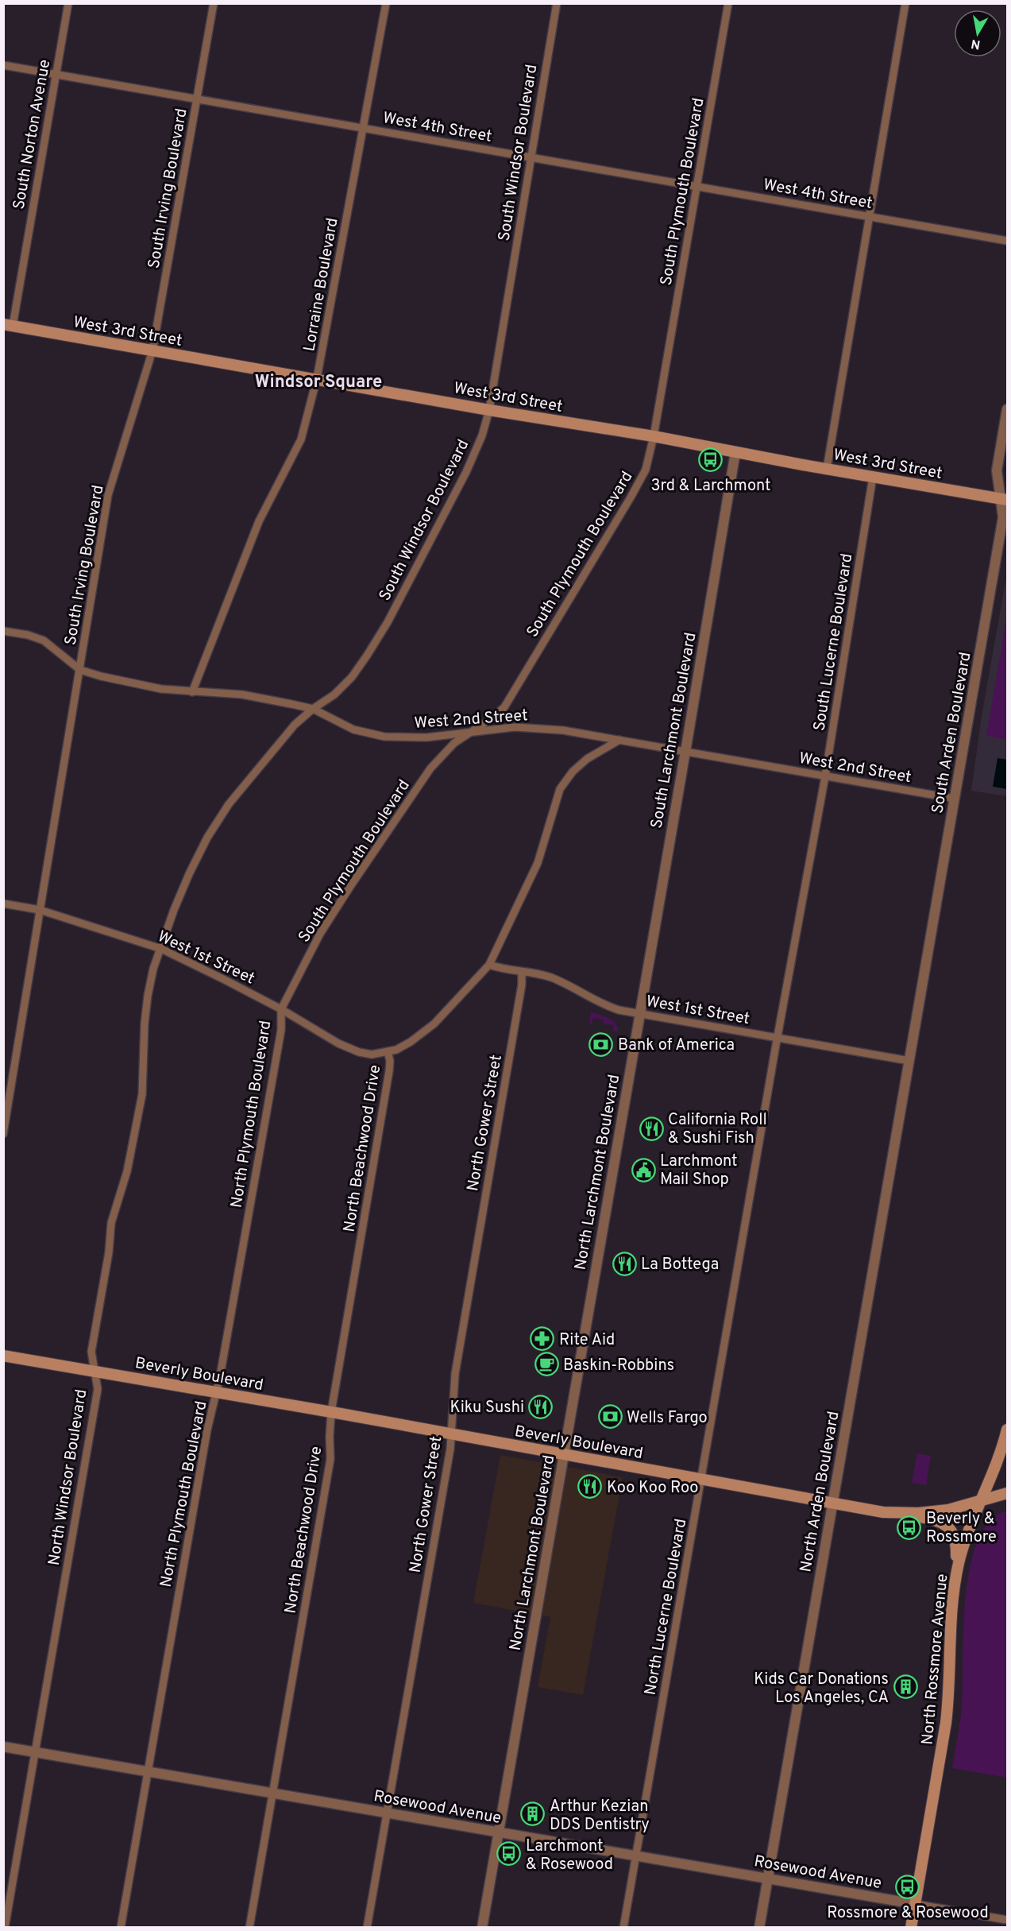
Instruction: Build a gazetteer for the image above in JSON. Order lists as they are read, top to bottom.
{
  "streets": {
    "main road": ["West 3rd Street", "Beverly Boulevard", "North Rossmore Avenue"],
    "street": [
      "West 4th Street",
      "South Norton Avenue",
      "South Windsor Boulevard",
      "South Irving Boulevard",
      "South Plymouth Boulevard",
      "Lorraine Boulevard",
      "South Lucerne Boulevard",
      "West 2nd Street",
      "South Larchmont Boulevard",
      "South Arden Boulevard",
      "West 1st Street",
      "North Plymouth Boulevard",
      "North Gower Street",
      "North Beachwood Drive",
      "North Larchmont Boulevard",
      "North Windsor Boulevard",
      "North Arden Boulevard",
      "North Lucerne Boulevard",
      "Rosewood Avenue"
    ]
  },
  "crossings": [
    ["West 4th Street", "South Norton Avenue"],
    ["West 4th Street", "South Windsor Boulevard"],
    ["West 4th Street", "South Irving Boulevard"],
    ["West 4th Street", "South Plymouth Boulevard"],
    ["West 4th Street", "Lorraine Boulevard"],
    ["South Norton Avenue", "West 3rd Street"],
    ["South Windsor Boulevard", "West 3rd Street"],
    ["South Windsor Boulevard", "West 2nd Street"],
    ["South Windsor Boulevard", "West 1st Street"],
    ["South Windsor Boulevard", "North Windsor Boulevard"],
    ["South Irving Boulevard", "West 3rd Street"],
    ["South Irving Boulevard", "West 2nd Street"],
    ["South Irving Boulevard", "West 1st Street"],
    ["South Plymouth Boulevard", "West 3rd Street"],
    ["South Plymouth Boulevard", "West 2nd Street"],
    ["South Plymouth Boulevard", "West 1st Street"],
    ["South Plymouth Boulevard", "North Plymouth Boulevard"],
    ["Lorraine Boulevard", "West 3rd Street"],
    ["Lorraine Boulevard", "West 2nd Street"],
    ["West 3rd Street", "South Lucerne Boulevard"],
    ["West 3rd Street", "South Larchmont Boulevard"],
    ["West 3rd Street", "South Arden Boulevard"],
    ["South Lucerne Boulevard", "West 2nd Street"],
    ["South Lucerne Boulevard", "West 1st Street"],
    ["South Lucerne Boulevard", "North Lucerne Boulevard"],
    ["West 2nd Street", "South Larchmont Boulevard"],
    ["West 2nd Street", "South Arden Boulevard"],
    ["West 2nd Street", "West 1st Street"],
    ["South Larchmont Boulevard", "West 1st Street"],
    ["South Larchmont Boulevard", "North Larchmont Boulevard"],
    ["South Arden Boulevard", "West 1st Street"],
    ["South Arden Boulevard", "North Arden Boulevard"],
    ["West 1st Street", "North Plymouth Boulevard"],
    ["West 1st Street", "North Gower Street"],
    ["West 1st Street", "North Beachwood Drive"],
    ["West 1st Street", "North Larchmont Boulevard"],
    ["West 1st Street", "North Windsor Boulevard"],
    ["West 1st Street", "North Arden Boulevard"],
    ["West 1st Street", "North Lucerne Boulevard"],
    ["North Plymouth Boulevard", "Beverly Boulevard"],
    ["North Plymouth Boulevard", "Rosewood Avenue"],
    ["North Gower Street", "Beverly Boulevard"],
    ["North Gower Street", "Rosewood Avenue"],
    ["North Beachwood Drive", "Beverly Boulevard"],
    ["North Beachwood Drive", "Rosewood Avenue"],
    ["North Larchmont Boulevard", "Beverly Boulevard"],
    ["North Larchmont Boulevard", "Rosewood Avenue"],
    ["Beverly Boulevard", "North Windsor Boulevard"],
    ["Beverly Boulevard", "North Arden Boulevard"],
    ["Beverly Boulevard", "North Lucerne Boulevard"],
    ["Beverly Boulevard", "North Rossmore Avenue"],
    ["North Windsor Boulevard", "Rosewood Avenue"],
    ["North Arden Boulevard", "Rosewood Avenue"],
    ["North Lucerne Boulevard", "Rosewood Avenue"],
    ["North Rossmore Avenue", "Rosewood Avenue"]
  ],
  "districts": ["Windsor Square"],
  "places": {
    "bus stop": [
      "3rd & Larchmont",
      "Beverly & Rossmore",
      "Larchmont & Rosewood",
      "Rossmore & Rosewood"
    ],
    "bank": ["Bank of America", "Wells Fargo"],
    "restaurant": [
      "California Roll & Sushi Fish",
      "La Bottega",
      "Kiku Sushi",
      "Koo Koo Roo"
    ],
    "public building": ["Larchmont Mail Shop"],
    "pharmacy": ["Rite Aid"],
    "cafe": ["Baskin-Robbins"],
    "building": ["Kids Car Donations Los Angeles, CA", "Arthur Kezian DDS Dentistry"]
  },
  "north": "bottom"
}
